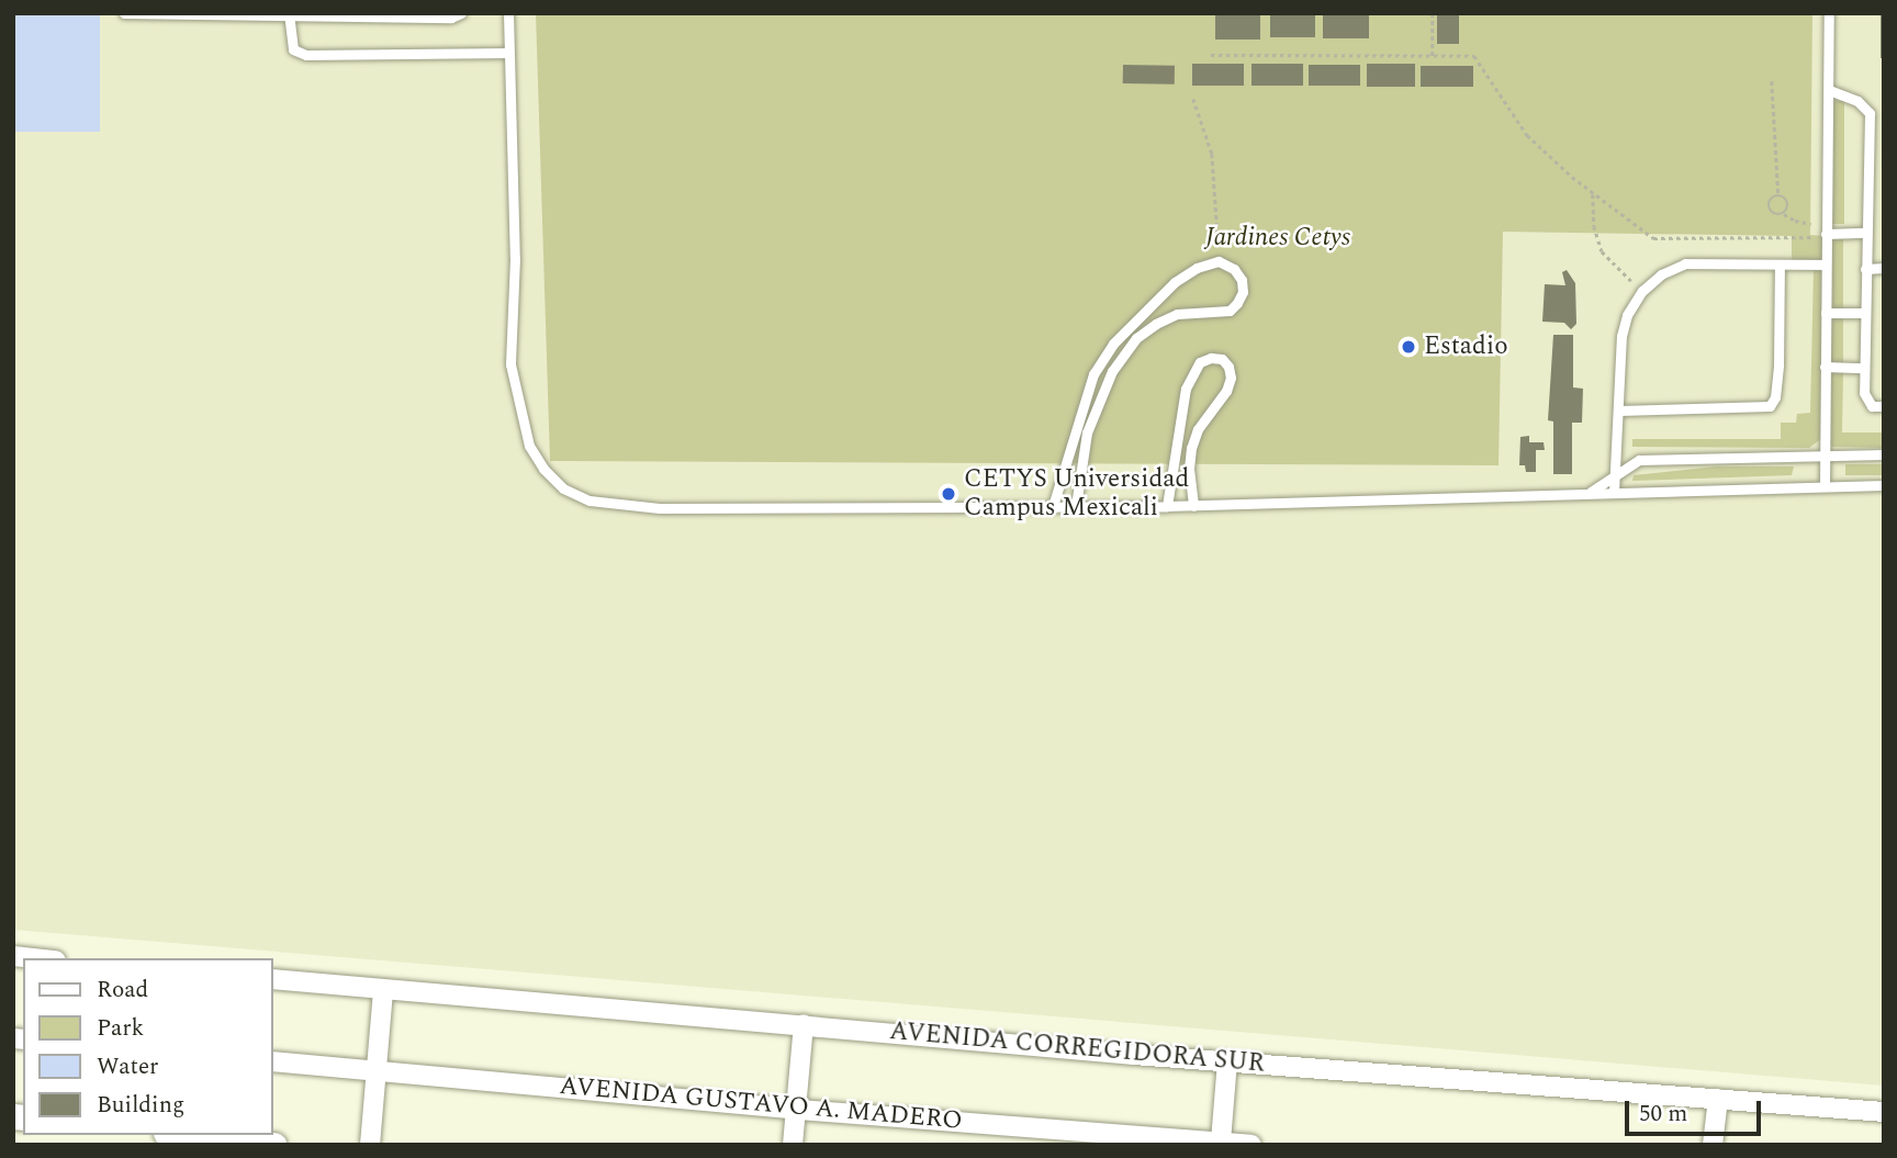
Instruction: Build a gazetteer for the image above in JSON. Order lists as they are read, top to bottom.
{
  "streets": {
    "street": ["AVENIDA CORREGIDORA SUR", "AVENIDA GUSTAVO A. MADERO"]
  },
  "parks": ["Jardines Cetys"],
  "places": ["Estadio", "CETYS Universidad Campus Mexicali"],
  "legend": [
    "Road",
    "Park",
    "Water",
    "Building"
  ],
  "scale_bar": "50 m"
}
